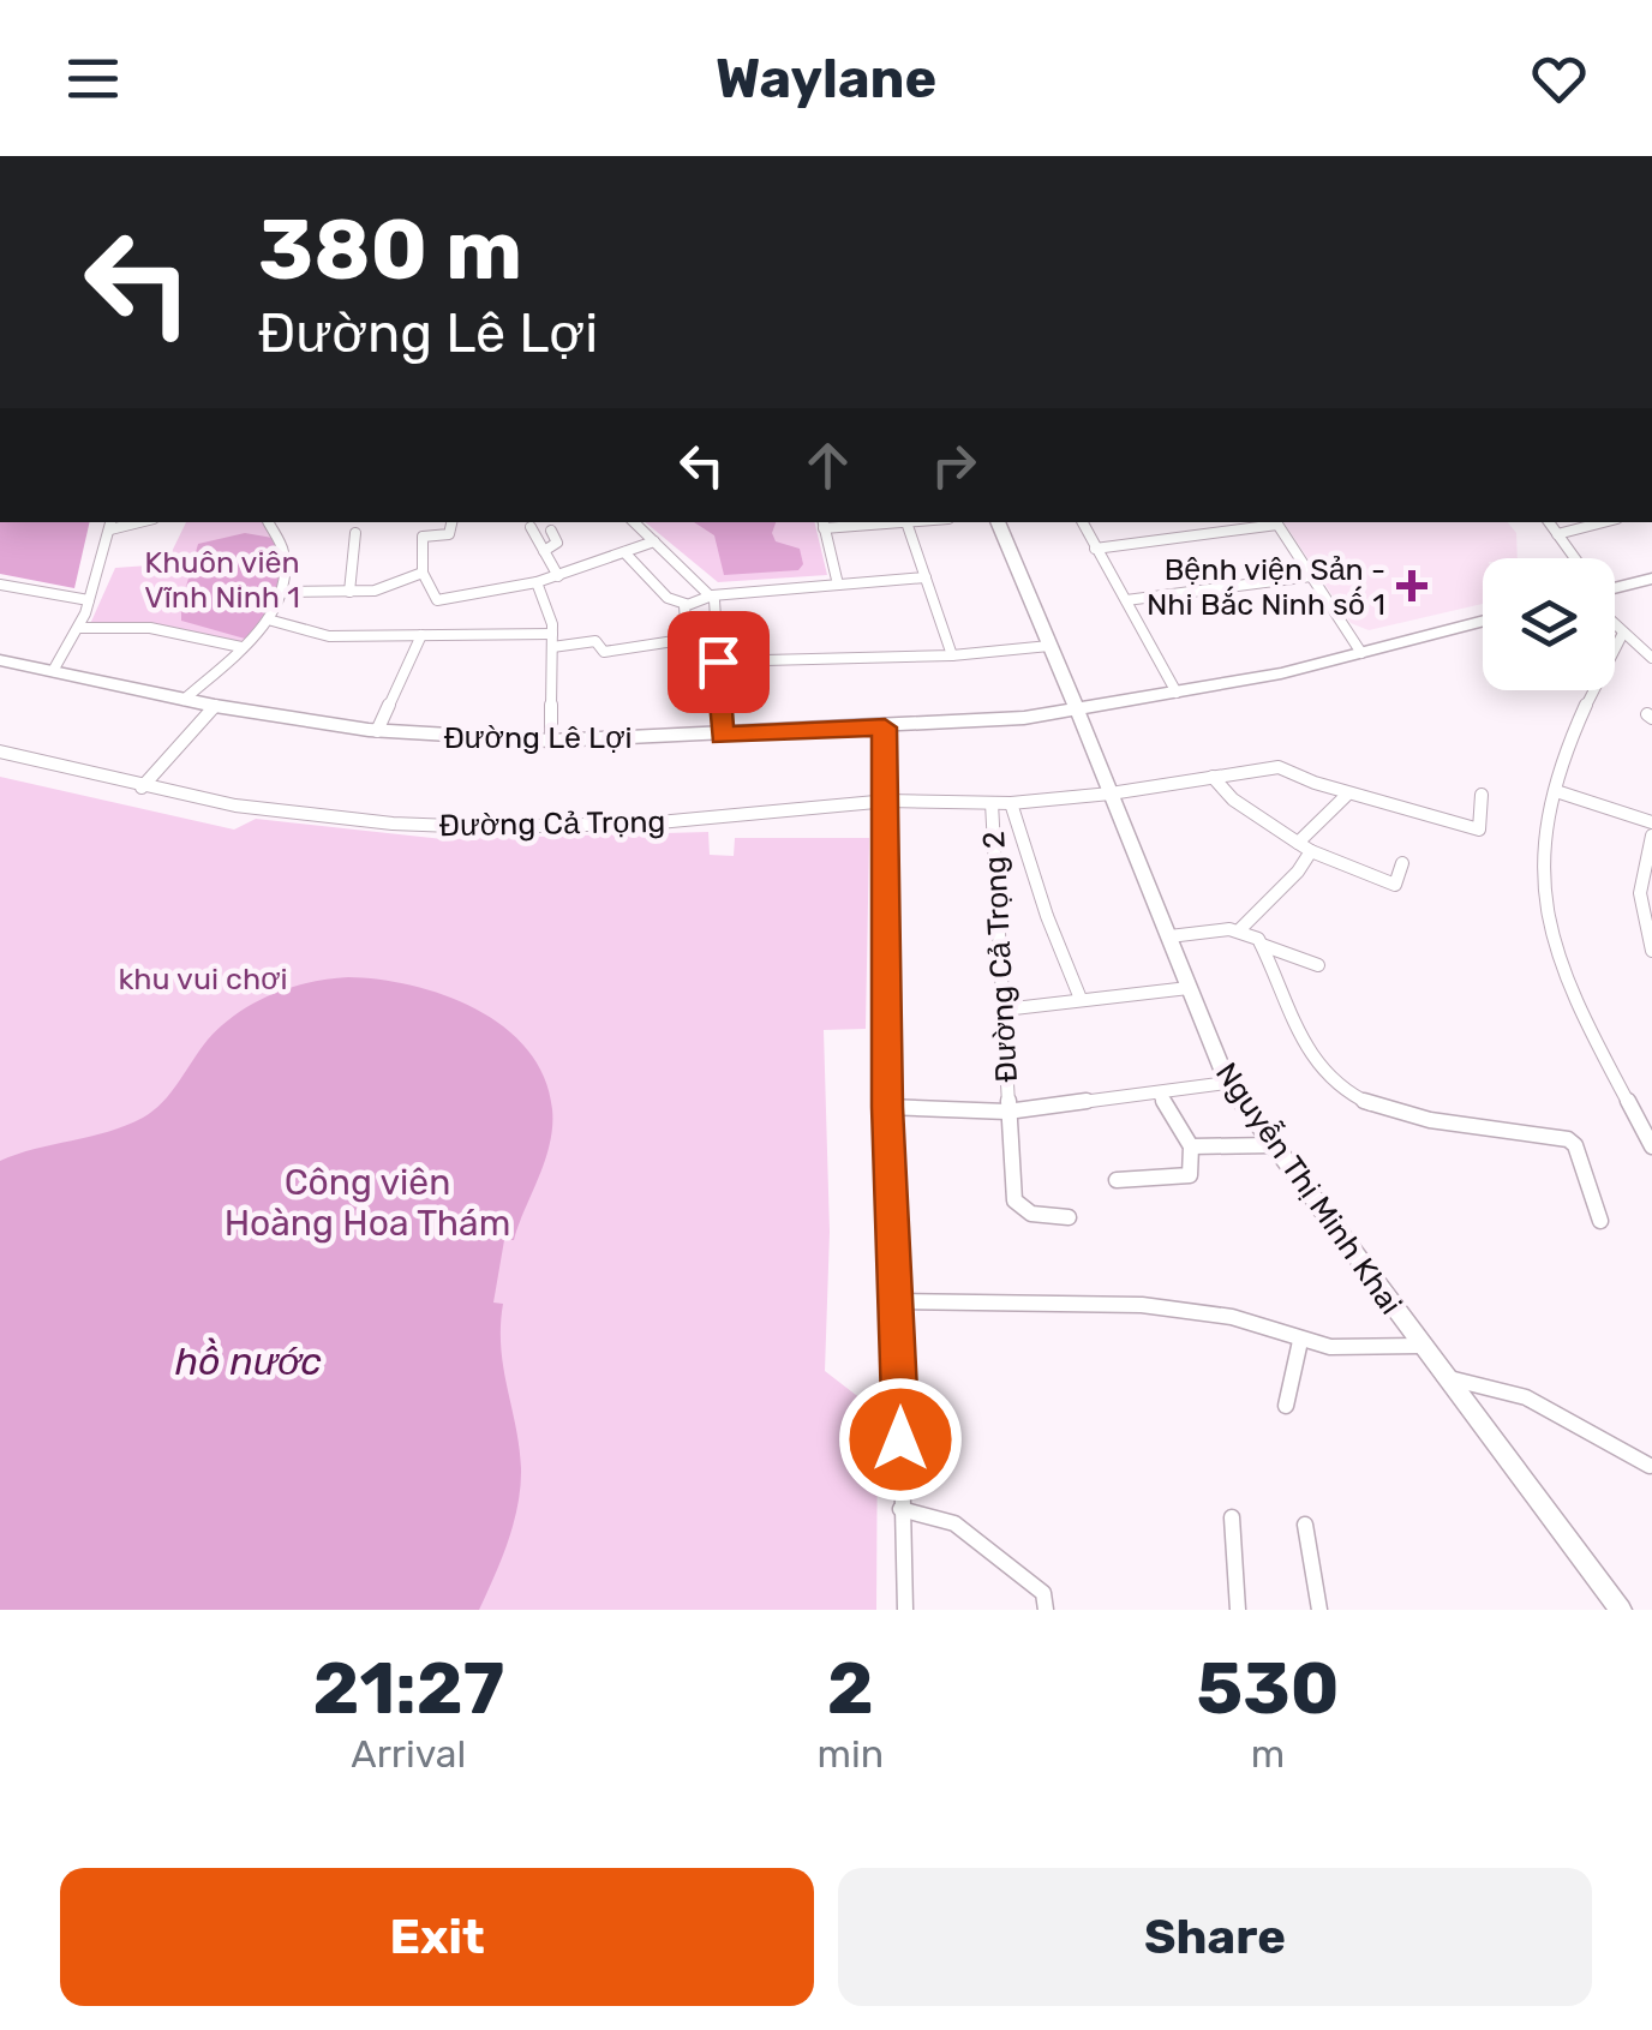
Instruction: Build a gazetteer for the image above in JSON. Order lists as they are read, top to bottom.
{
  "streets": {
    "main road": ["Đường Lê Lợi", "Nguyễn Thị Minh Khai"],
    "street": ["Đường Cả Trọng", "Đường Cả Trọng 2"]
  },
  "crossings": [
    ["Đường Lê Lợi", "Nguyễn Thị Minh Khai"],
    ["Đường Cả Trọng", "Đường Cả Trọng 2"],
    ["Đường Cả Trọng", "Nguyễn Thị Minh Khai"]
  ],
  "water": ["hồ nước"],
  "parks": ["Khuôn viên Vĩnh Ninh 1", "khu vui chơi", "Công viên Hoàng Hoa Thám"],
  "places": {
    "health": ["Bệnh viện Sản - Nhi Bắc Ninh số 1"]
  },
  "page": {
    "header": "Waylane",
    "turn": ["380 m", "Đường Lê Lợi"],
    "eta": [
      "21:27",
      "Arrival",
      "2",
      "min",
      "530",
      "m"
    ],
    "buttons": ["Exit", "Share"]
  }
}
